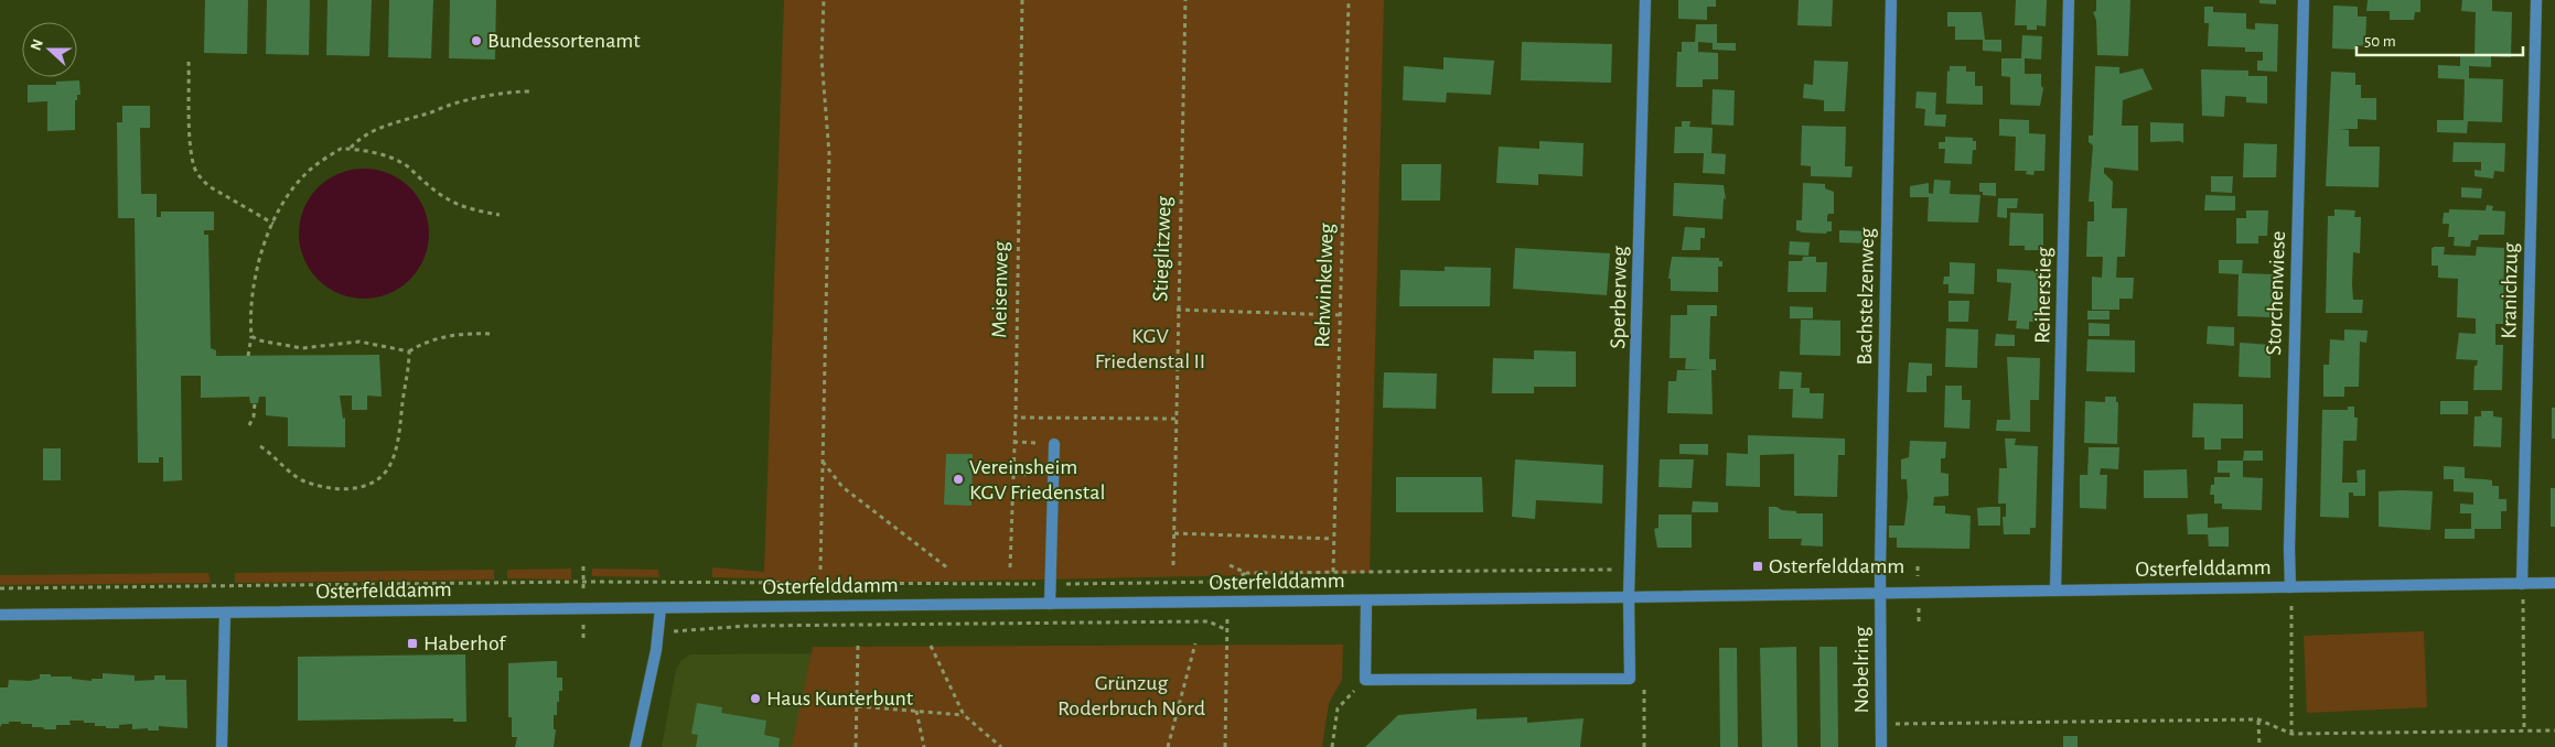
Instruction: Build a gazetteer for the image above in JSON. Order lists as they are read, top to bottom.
{
  "streets": {
    "street": [
      "Kranichzug",
      "Storchenwiese",
      "Reiherstieg",
      "Bachstelzenweg",
      "Sperberweg",
      "Osterfelddamm",
      "Nobelring"
    ],
    "path": ["Stieglitzweg", "Rehwinkelweg", "Meisenweg"]
  },
  "crossings": [
    ["Kranichzug", "Osterfelddamm"],
    ["Storchenwiese", "Osterfelddamm"],
    ["Reiherstieg", "Osterfelddamm"],
    ["Bachstelzenweg", "Osterfelddamm"],
    ["Bachstelzenweg", "Nobelring"],
    ["Sperberweg", "Osterfelddamm"],
    ["Osterfelddamm", "Nobelring"]
  ],
  "parks": ["KGV Friedenstal II", "Grünzug Roderbruch Nord"],
  "places": {
    "other": ["Bundessortenamt", "Vereinsheim KGV Friedenstal", "Haus Kunterbunt"],
    "transit": ["Osterfelddamm", "Haberhof"]
  },
  "scale_bar": "50 m",
  "north": "left"
}
